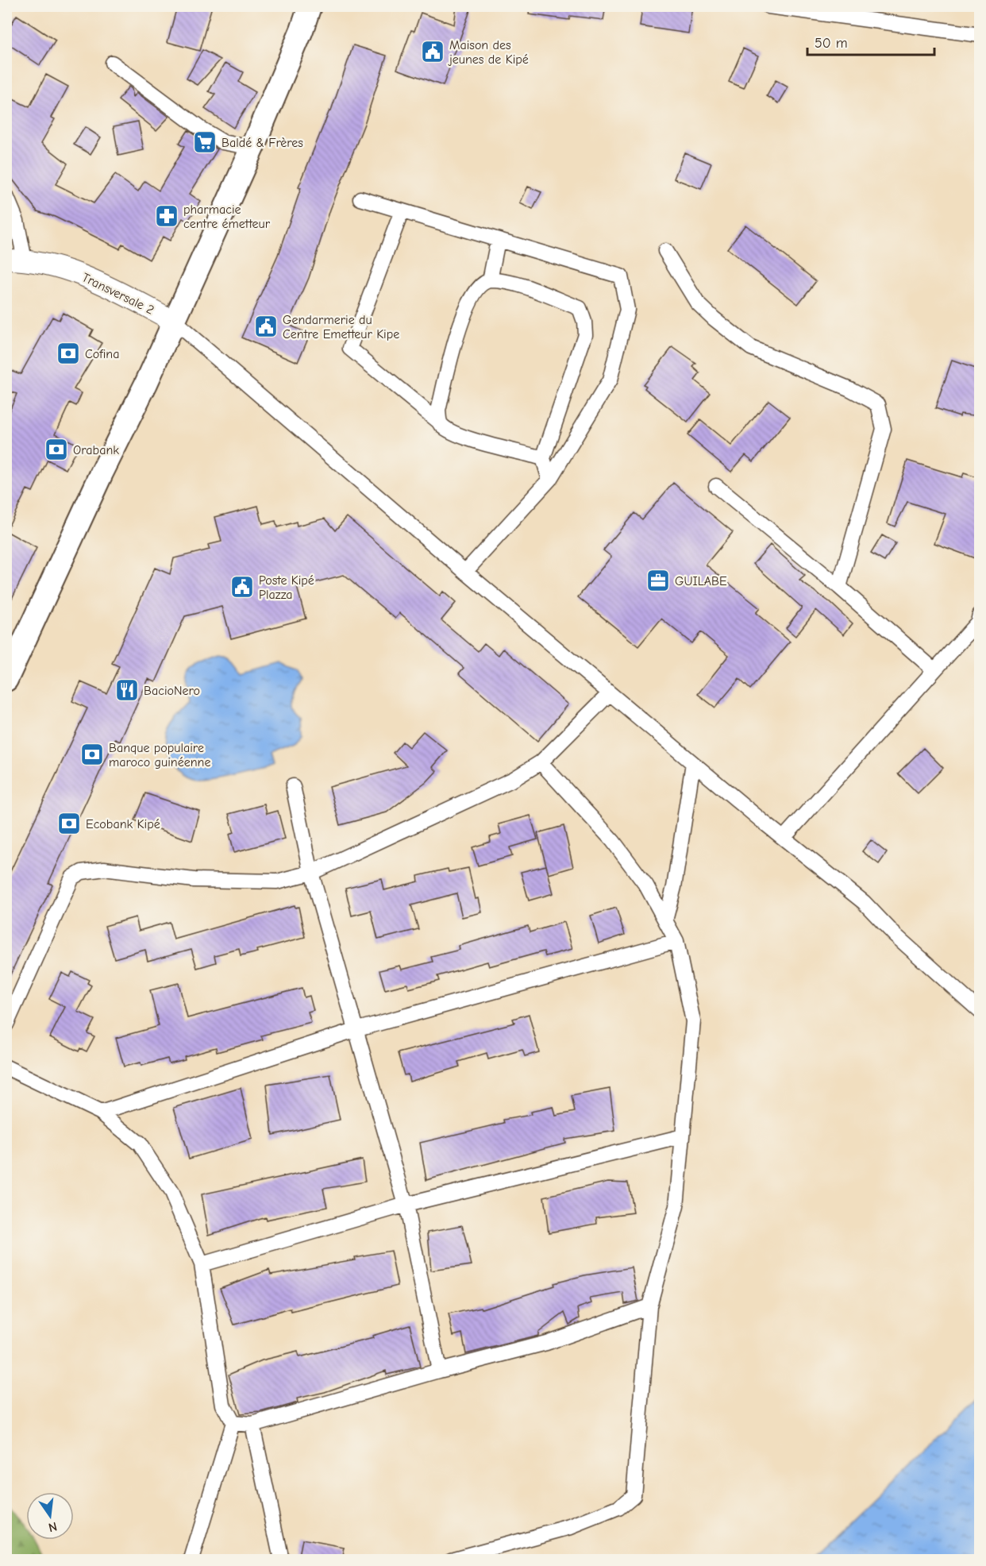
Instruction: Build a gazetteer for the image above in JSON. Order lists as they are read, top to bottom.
{
  "streets": {
    "main road": ["Transversale 2"]
  },
  "places": {
    "public building": ["Maison des jeunes de Kipé", "Gendarmerie du Centre Emetteur Kipe", "Poste Kipé Plazza"],
    "supermarket": ["Baldé & Frères"],
    "pharmacy": ["pharmacie centre émetteur"],
    "bank": [
      "Cofina",
      "Orabank",
      "Banque populaire maroco guinéenne",
      "Ecobank Kipé"
    ],
    "office": ["GUILABE"],
    "restaurant": ["BacioNero"]
  },
  "scale_bar": "50 m",
  "north": "bottom"
}
